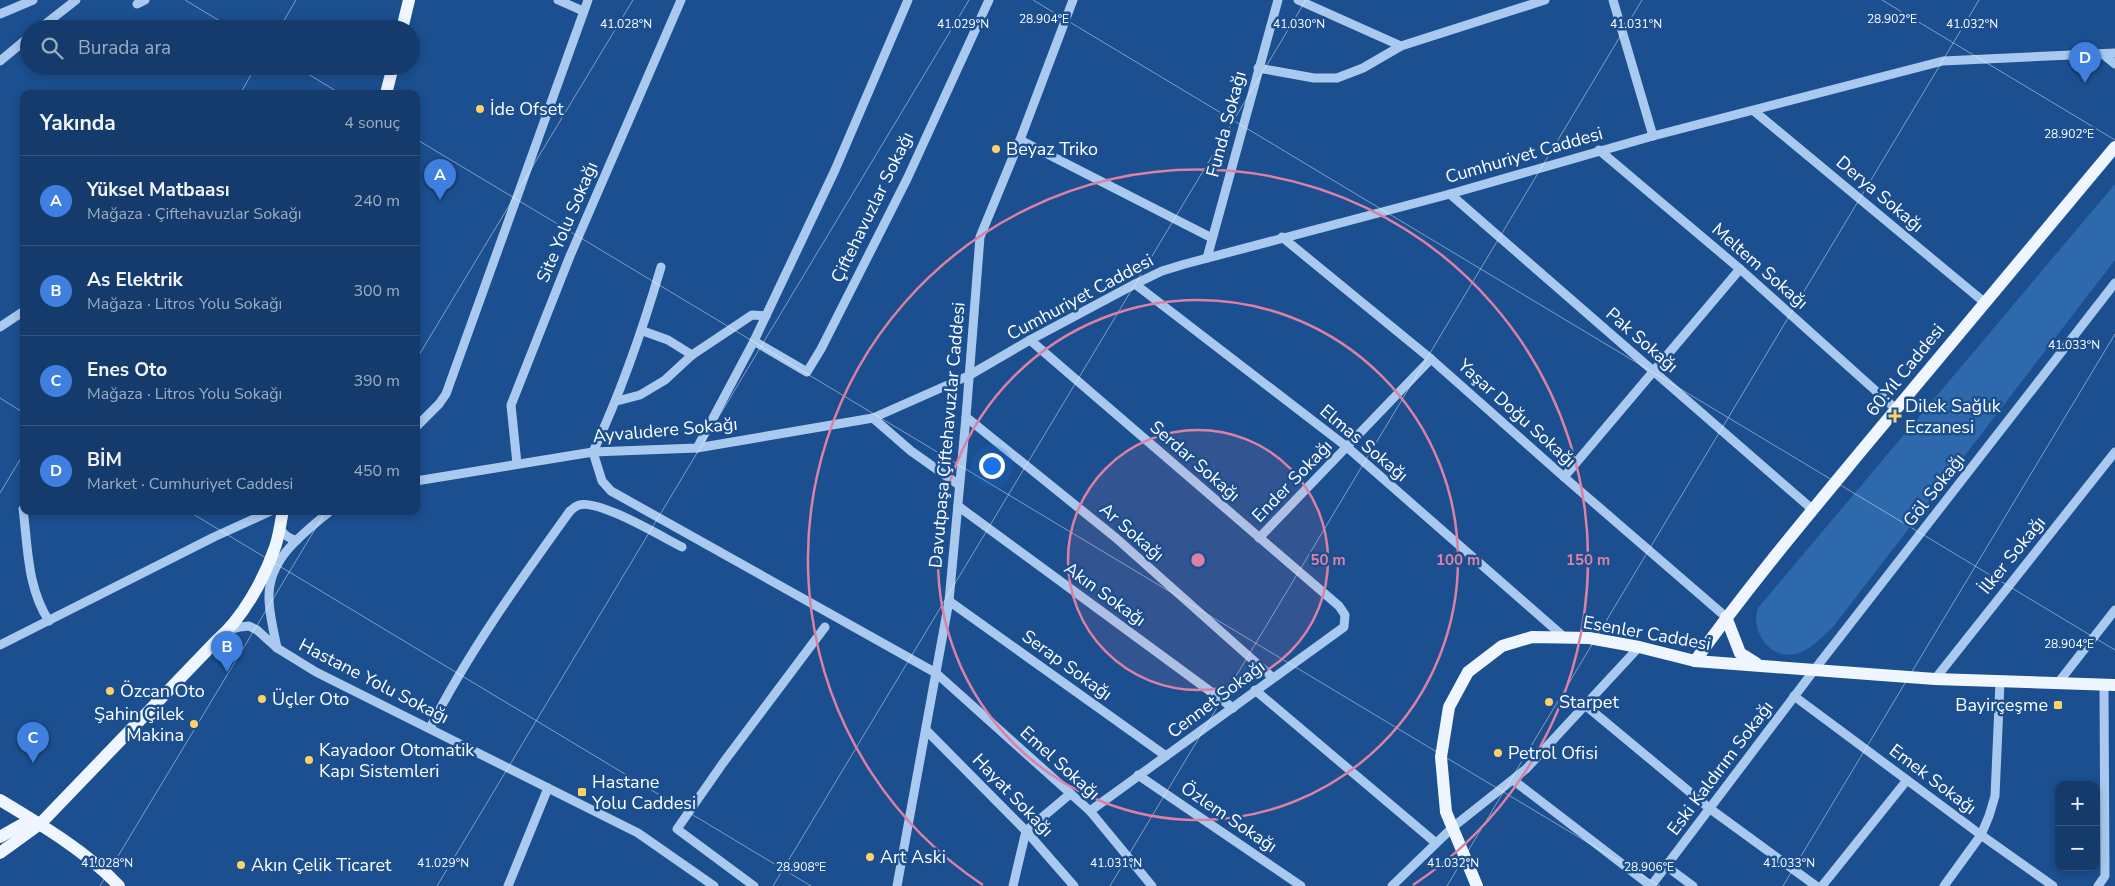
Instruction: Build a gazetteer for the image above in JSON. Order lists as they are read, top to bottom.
{
  "streets": {
    "main road": ["60.Yıl Caddesi", "Esenler Caddesi"],
    "street": [
      "Funda Sokağı",
      "Cumhuriyet Caddesi",
      "Derya Sokağı",
      "Çiftehavuzlar Sokağı",
      "Site Yolu Sokağı",
      "Meltem Sokağı",
      "Pak Sokağı",
      "Yaşar Doğu Sokağı",
      "Ayvalıdere Sokağı",
      "Davutpaşa Çiftehavuzlar Caddesi",
      "Elmas Sokağı",
      "Serdar Sokağı",
      "Ender Sokağı",
      "Göl Sokağı",
      "Ar Sokağı",
      "İlker Sokağı",
      "Akın Sokağı",
      "Serap Sokağı",
      "Hastane Yolu Sokağı",
      "Cennet Sokağı",
      "Emel Sokağı",
      "Eski Kaldırım Sokağı",
      "Emek Sokağı",
      "Hayat Sokağı",
      "Özlem Sokağı"
    ]
  },
  "crossings": [
    ["Funda Sokağı", "Cumhuriyet Caddesi"],
    ["Cumhuriyet Caddesi", "Derya Sokağı"],
    ["Cumhuriyet Caddesi", "Meltem Sokağı"],
    ["Cumhuriyet Caddesi", "Pak Sokağı"],
    ["Cumhuriyet Caddesi", "Yaşar Doğu Sokağı"],
    ["Cumhuriyet Caddesi", "Ayvalıdere Sokağı"],
    ["Cumhuriyet Caddesi", "Davutpaşa Çiftehavuzlar Caddesi"],
    ["Cumhuriyet Caddesi", "Elmas Sokağı"],
    ["Cumhuriyet Caddesi", "Serdar Sokağı"],
    ["Derya Sokağı", "60.Yıl Caddesi"],
    ["Site Yolu Sokağı", "Ayvalıdere Sokağı"],
    ["Meltem Sokağı", "60.Yıl Caddesi"],
    ["Pak Sokağı", "60.Yıl Caddesi"],
    ["60.Yıl Caddesi", "Yaşar Doğu Sokağı"],
    ["60.Yıl Caddesi", "Esenler Caddesi"],
    ["Yaşar Doğu Sokağı", "Ender Sokağı"],
    ["Ayvalıdere Sokağı", "Davutpaşa Çiftehavuzlar Caddesi"],
    ["Ayvalıdere Sokağı", "Emel Sokağı"],
    ["Davutpaşa Çiftehavuzlar Caddesi", "Ar Sokağı"],
    ["Davutpaşa Çiftehavuzlar Caddesi", "Akın Sokağı"],
    ["Davutpaşa Çiftehavuzlar Caddesi", "Serap Sokağı"],
    ["Davutpaşa Çiftehavuzlar Caddesi", "Emel Sokağı"],
    ["Davutpaşa Çiftehavuzlar Caddesi", "Hayat Sokağı"],
    ["Elmas Sokağı", "Ender Sokağı"],
    ["Elmas Sokağı", "Esenler Caddesi"],
    ["Serdar Sokağı", "Ender Sokağı"],
    ["Serdar Sokağı", "Cennet Sokağı"],
    ["Göl Sokağı", "Esenler Caddesi"],
    ["Göl Sokağı", "Eski Kaldırım Sokağı"],
    ["Ar Sokağı", "Cennet Sokağı"],
    ["İlker Sokağı", "Esenler Caddesi"],
    ["Akın Sokağı", "Cennet Sokağı"],
    ["Esenler Caddesi", "Eski Kaldırım Sokağı"],
    ["Serap Sokağı", "Cennet Sokağı"],
    ["Cennet Sokağı", "Emel Sokağı"],
    ["Cennet Sokağı", "Özlem Sokağı"],
    ["Eski Kaldırım Sokağı", "Emek Sokağı"]
  ],
  "places": {
    "other": [
      "İde Ofset",
      "Beyaz Triko",
      "Özcan Oto",
      "Üçler Oto",
      "Starpet",
      "Şahin Çilek Makina",
      "Petrol Ofisi",
      "Kayadoor Otomatik Kapı Sistemleri",
      "Art Aski",
      "Akın Çelik Ticaret"
    ],
    "health": ["Dilek Sağlık Eczanesi"],
    "transit": ["Bayirçeşme", "Hastane Yolu Caddesi"]
  },
  "page": {
    "search": "Burada ara",
    "pins": [
      "D",
      "A",
      "B",
      "C"
    ],
    "heading": ["Yakında", "4 sonuç"],
    "list": [
      {
        "mark": "A",
        "name": "Yüksel Matbaası",
        "note": "Mağaza · Çiftehavuzlar Sokağı",
        "value": "240 m"
      },
      {
        "mark": "B",
        "name": "As Elektrik",
        "note": "Mağaza · Litros Yolu Sokağı",
        "value": "300 m"
      },
      {
        "mark": "C",
        "name": "Enes Oto",
        "note": "Mağaza · Litros Yolu Sokağı",
        "value": "390 m"
      },
      {
        "mark": "D",
        "name": "BİM",
        "note": "Market · Cumhuriyet Caddesi",
        "value": "450 m"
      }
    ],
    "map_buttons": ["+", "−"]
  },
  "coordinates": [
    "28.904°E",
    "28.902°E",
    "41.028°N",
    "41.029°N",
    "41.031°N",
    "41.030°N",
    "41.032°N",
    "41.033°N",
    "28.908°E",
    "28.906°E"
  ],
  "rings": ["50 m", "100 m", "150 m"]
}
